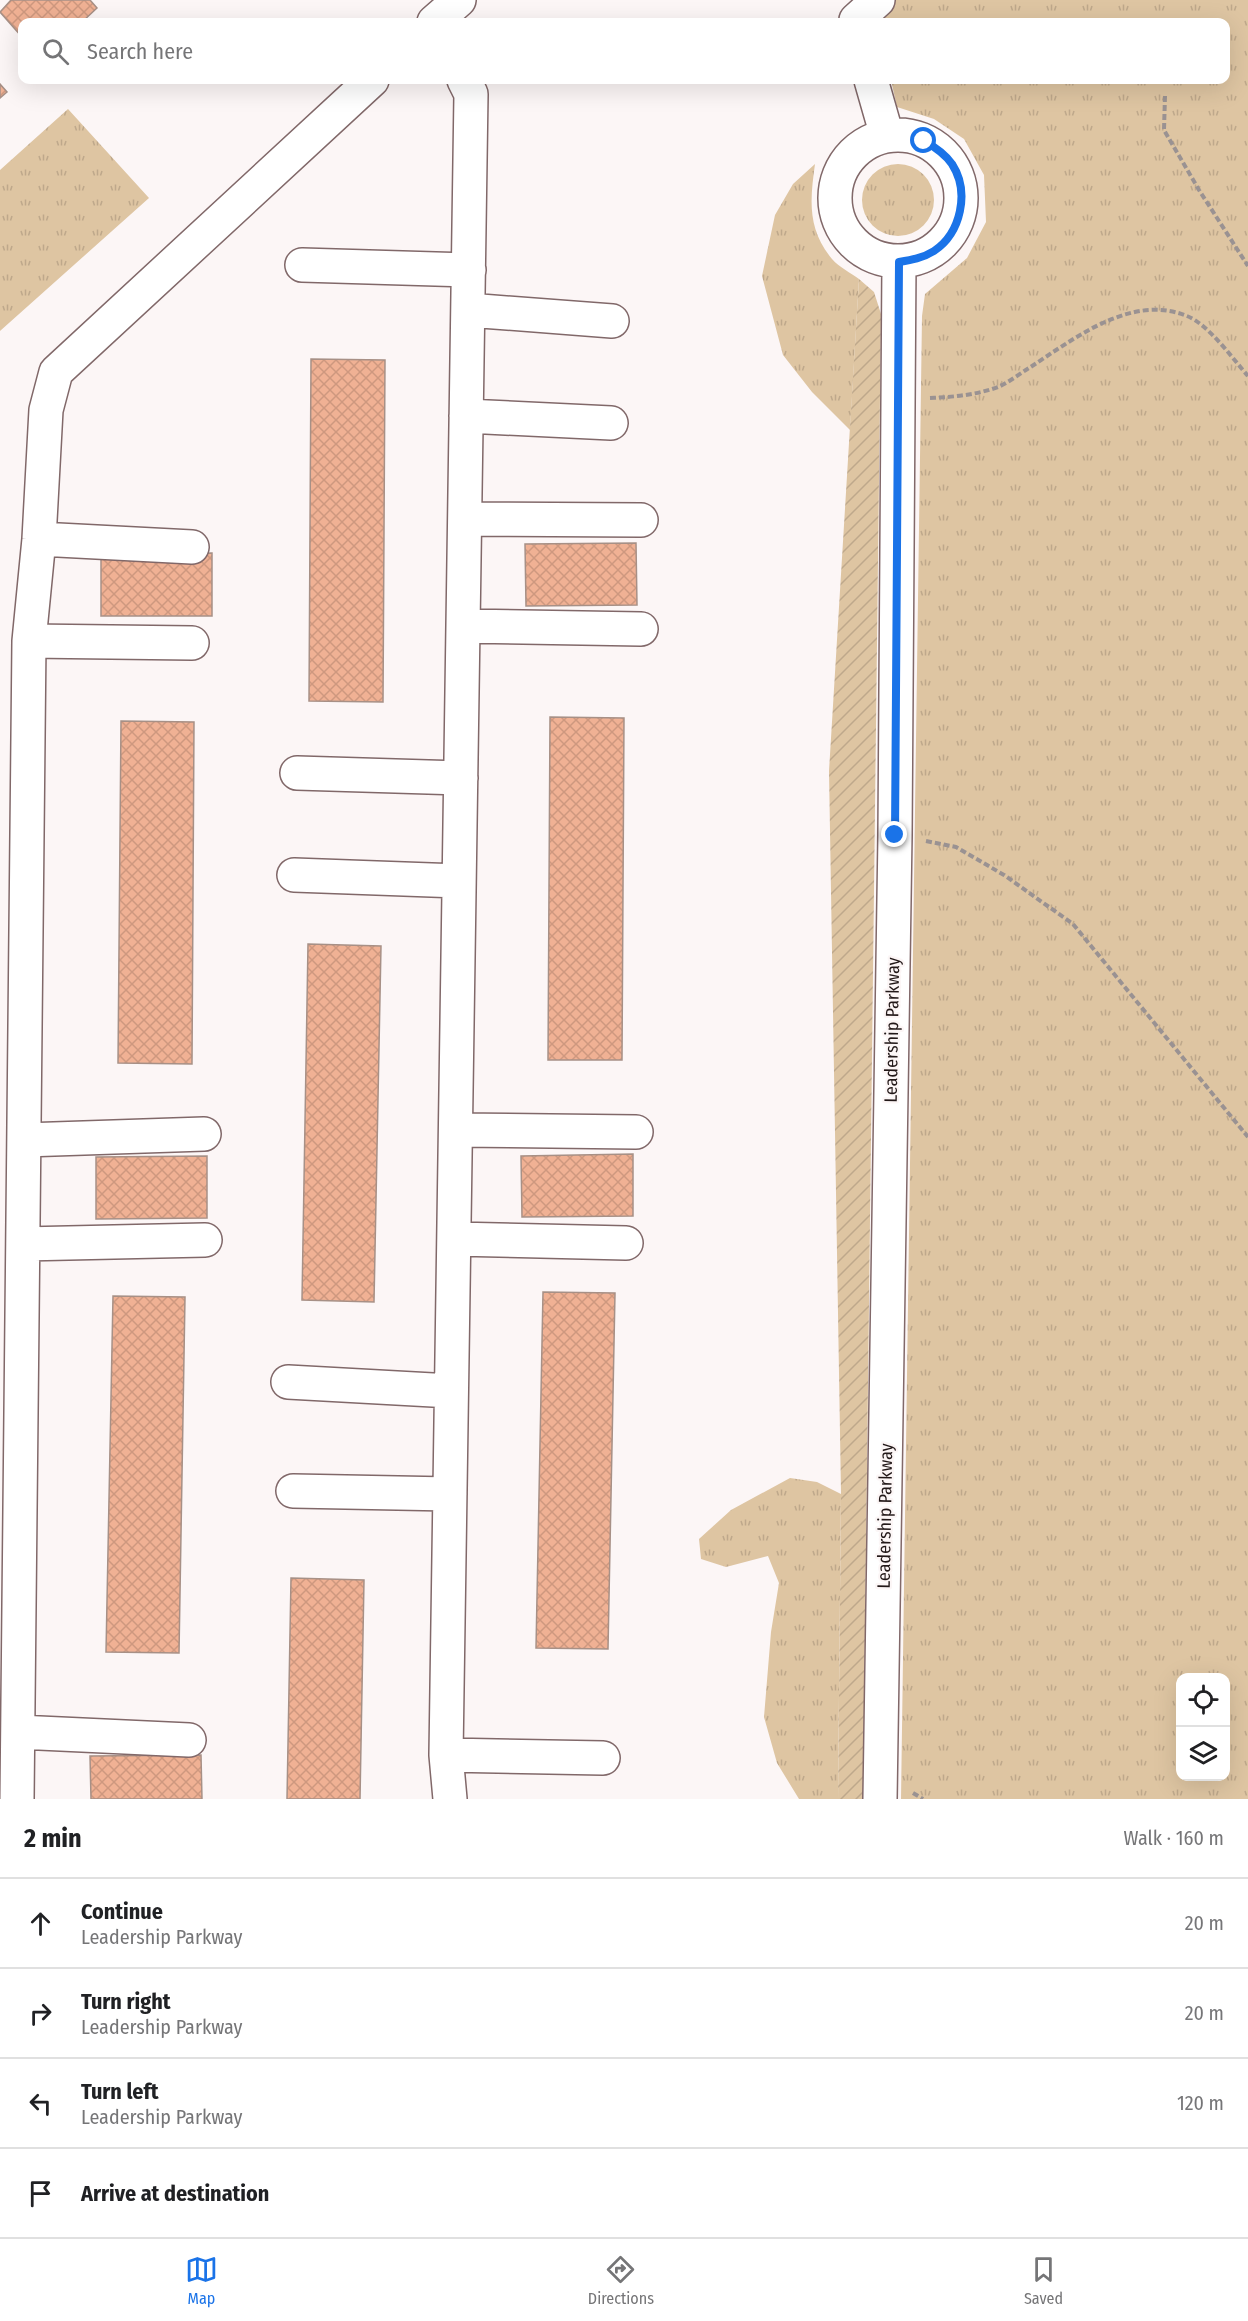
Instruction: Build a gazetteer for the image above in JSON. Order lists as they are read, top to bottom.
{
  "streets": {
    "street": ["Leadership Parkway"]
  },
  "page": {
    "search": "Search here",
    "heading": ["2 min", "Walk · 160 m"],
    "list": [
      ["Continue", "Leadership Parkway", "20 m"],
      ["Turn right", "Leadership Parkway", "20 m"],
      ["Turn left", "Leadership Parkway", "120 m"],
      "Arrive at destination"
    ],
    "nav": ["Map", "Directions", "Saved"]
  }
}
